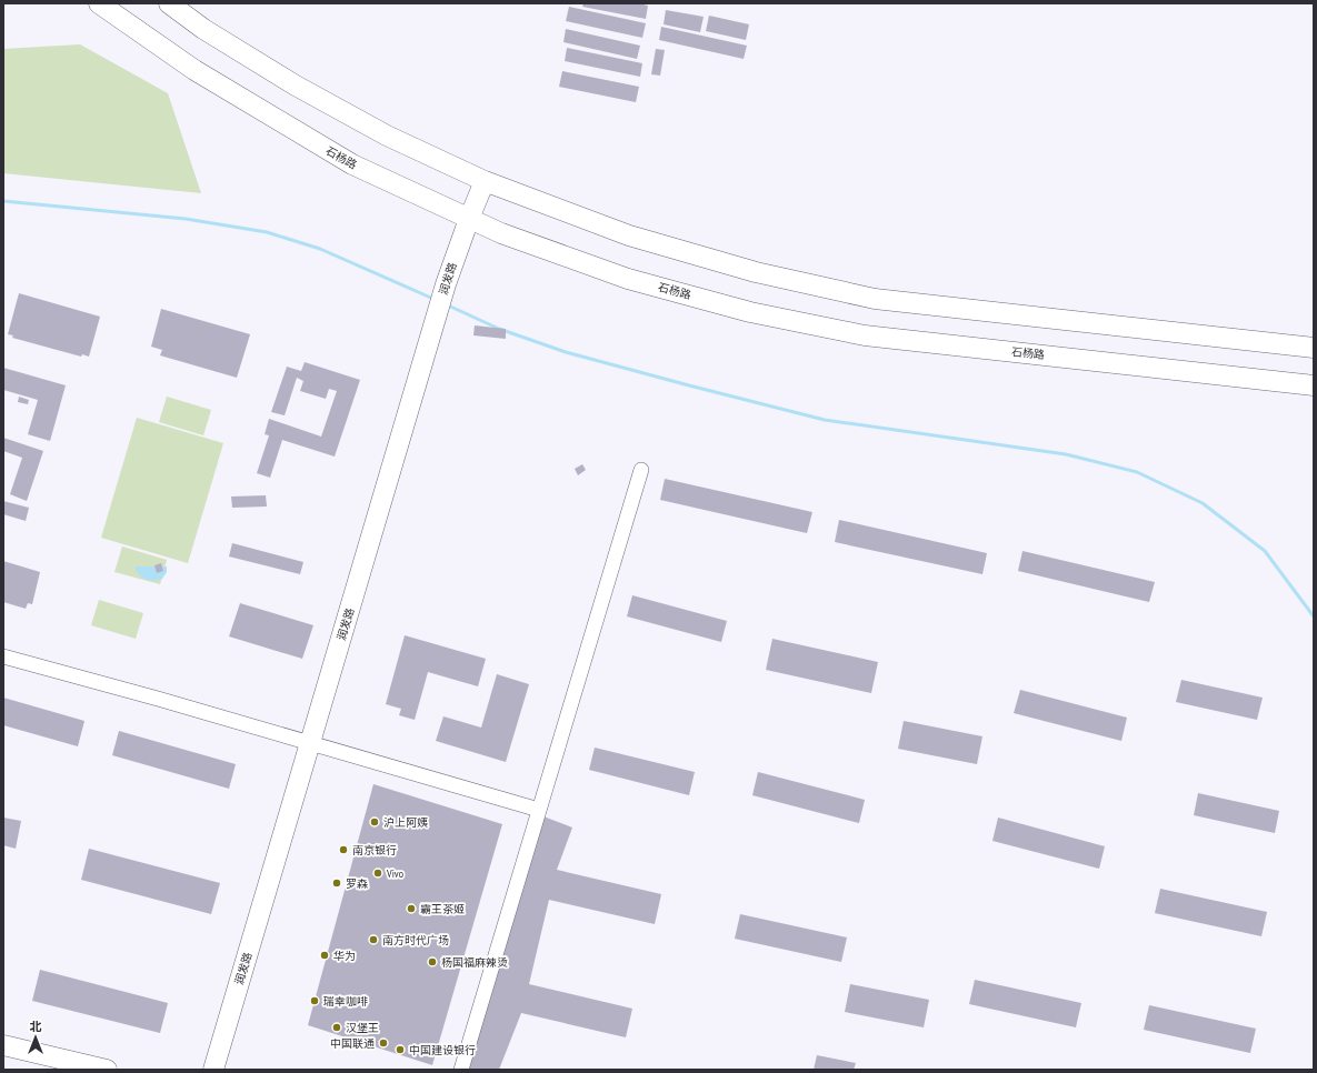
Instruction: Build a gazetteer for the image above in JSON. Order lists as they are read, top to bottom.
{
  "streets": {
    "main road": ["石杨路", "润发路"]
  },
  "crossings": [
    ["石杨路", "润发路"]
  ],
  "places": [
    "沪上阿姨",
    "南京银行",
    "Vivo",
    "罗森",
    "霸王茶姬",
    "南方时代广场",
    "华为",
    "杨国福麻辣烫",
    "瑞幸咖啡",
    "汉堡王",
    "中国联通",
    "中国建设银行"
  ],
  "north": "top"
}
